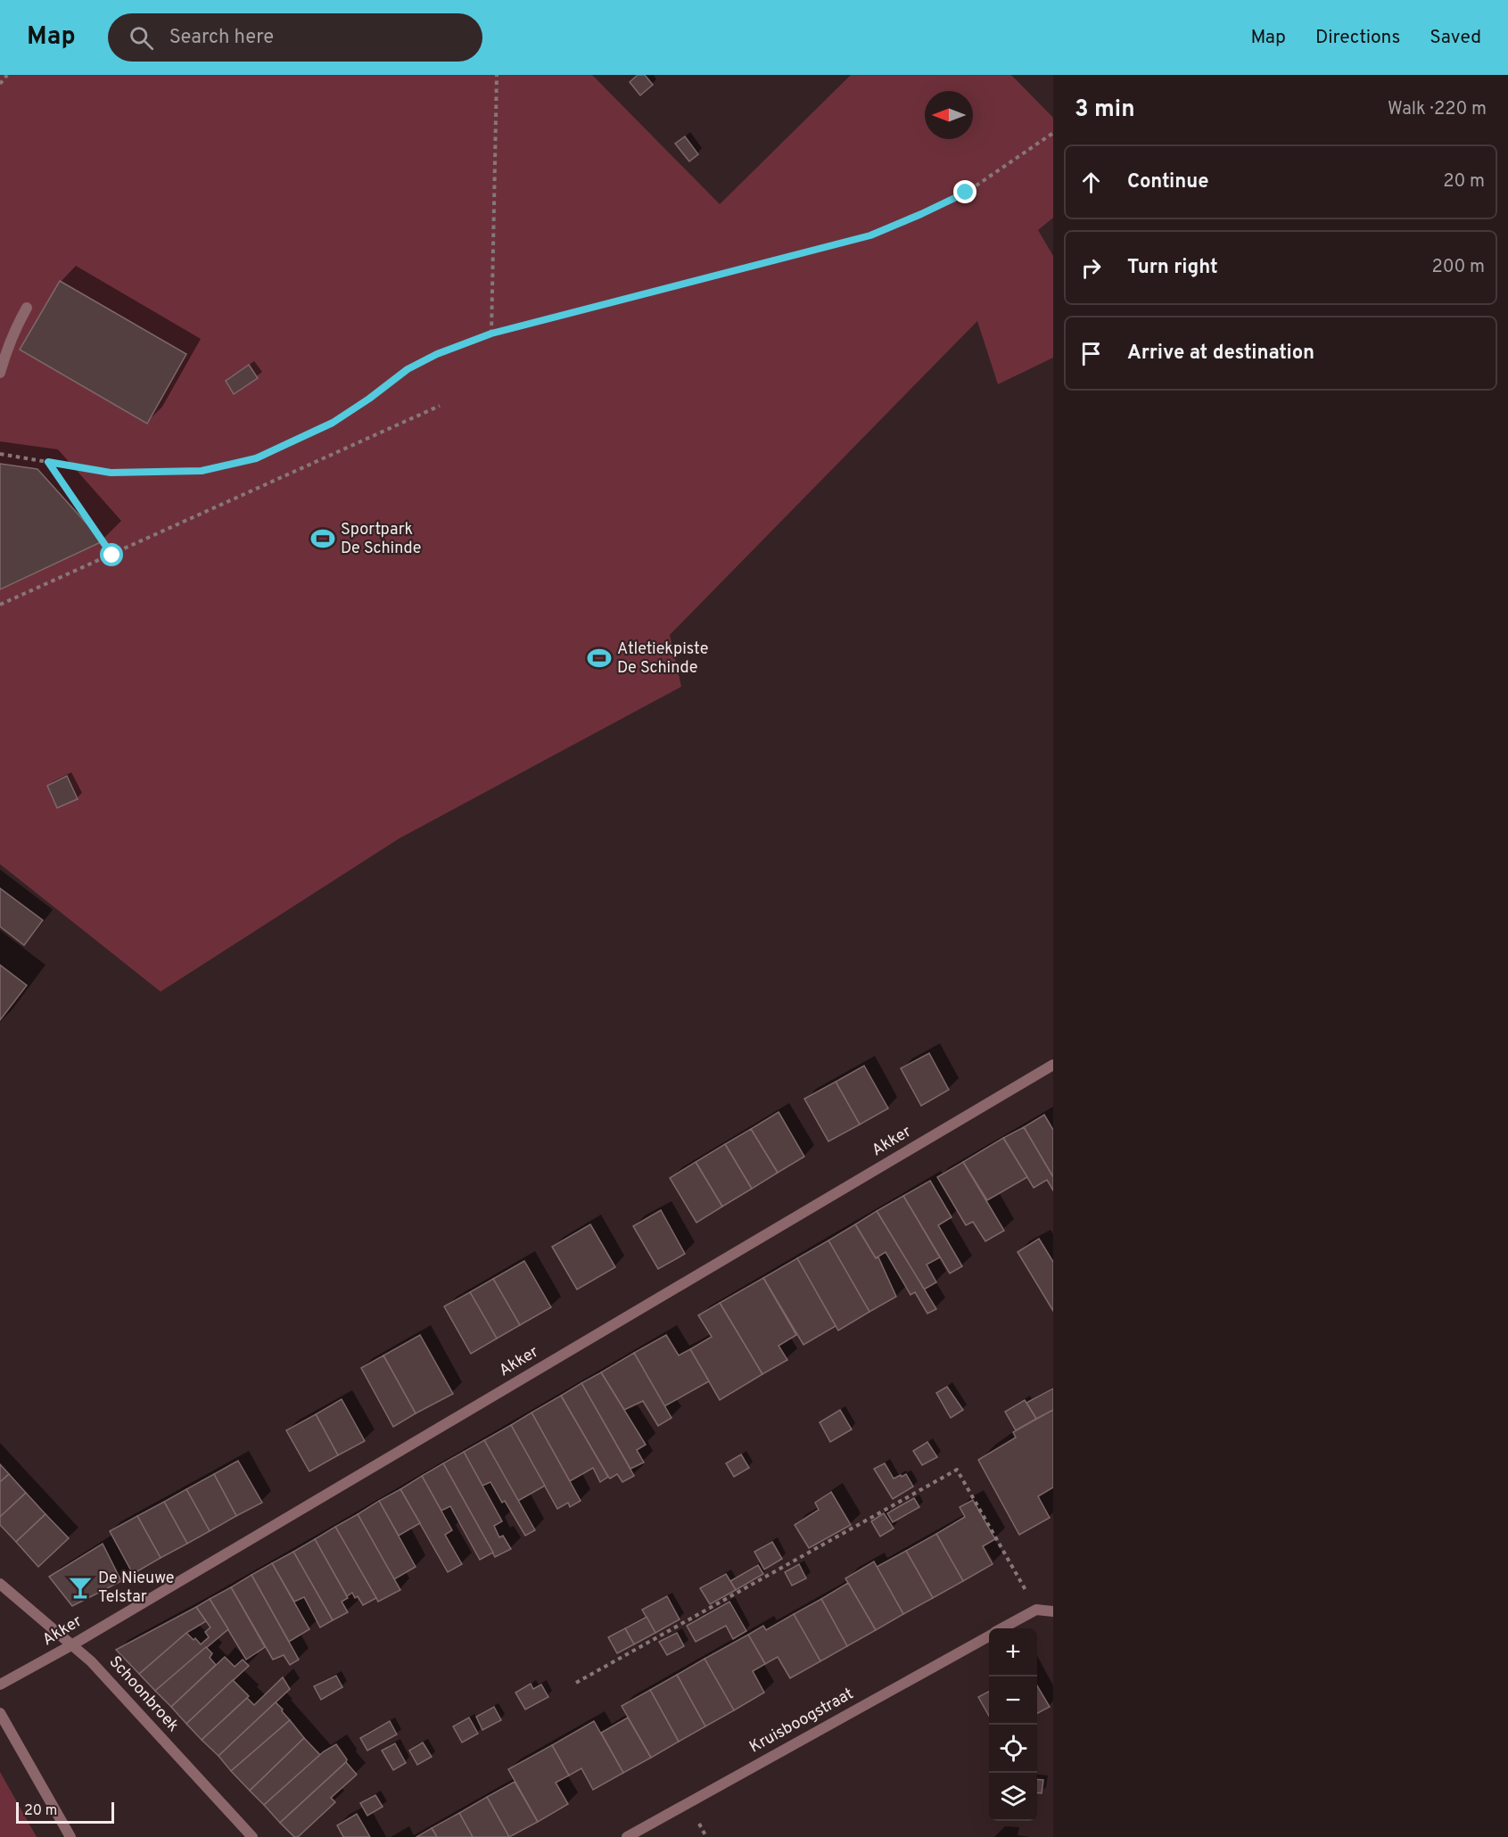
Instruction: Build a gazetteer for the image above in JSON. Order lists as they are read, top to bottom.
{
  "streets": {
    "street": ["Akker", "Schoonbroek", "Kruisboogstraat"]
  },
  "crossings": [
    ["Akker", "Schoonbroek"]
  ],
  "places": {
    "sports": ["Sportpark De Schinde", "Atletiekpiste De Schinde"],
    "bar": ["De Nieuwe Telstar"]
  },
  "scale_bar": "20 m",
  "north": "left",
  "page": {
    "header": "Map",
    "search": "Search here",
    "nav": ["Map", "Directions", "Saved"],
    "heading": ["3 min", "Walk · 220 m"],
    "list": [
      ["Continue", "20 m"],
      ["Turn right", "200 m"],
      "Arrive at destination"
    ],
    "map_buttons": ["+", "−"],
    "scale": "20 m"
  }
}
